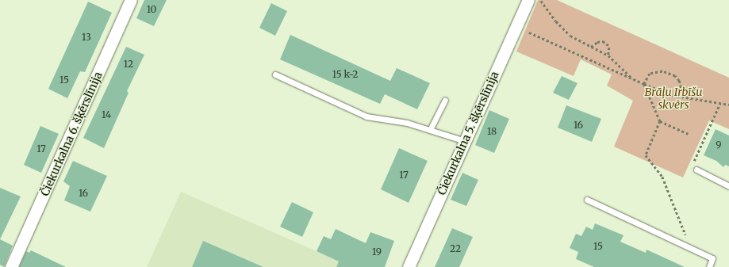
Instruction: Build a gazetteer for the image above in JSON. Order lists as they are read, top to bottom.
{
  "streets": {
    "street": ["Čiekurkalna 5. šķērslīnija", "Čiekurkalna 6. šķērslīnija"]
  },
  "parks": ["Brāļu Irbīšu skvērs"],
  "house_numbers": [
    "10",
    "13",
    "12",
    "15 k-2",
    "15",
    "14",
    "16",
    "18",
    "9",
    "17",
    "17",
    "16",
    "15",
    "22",
    "19"
  ]
}
